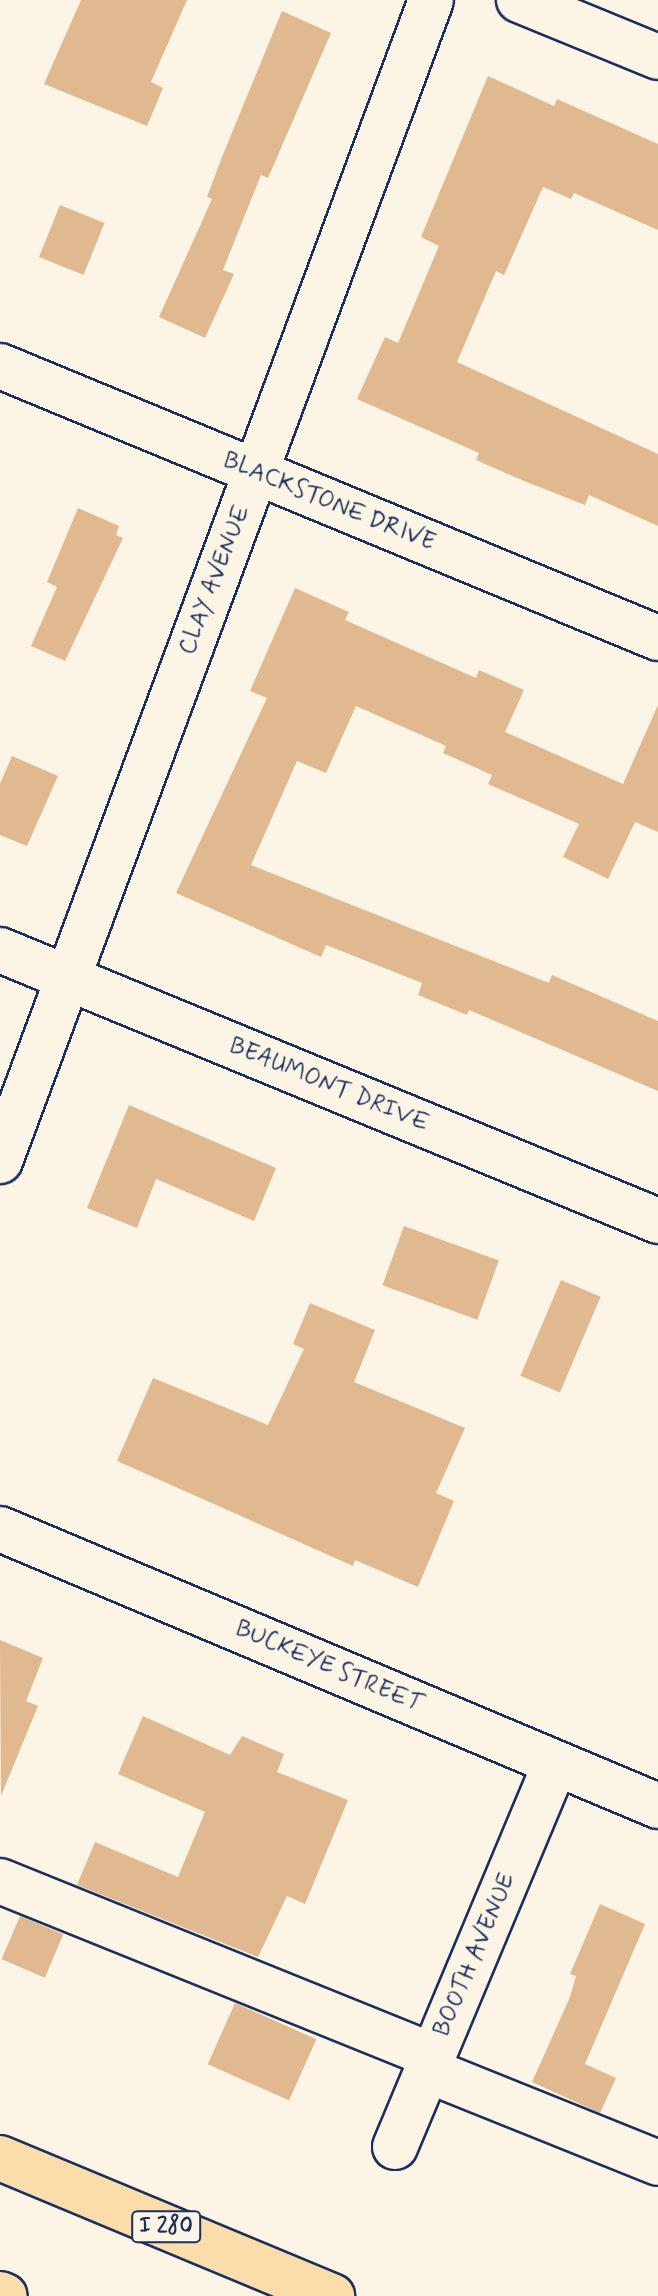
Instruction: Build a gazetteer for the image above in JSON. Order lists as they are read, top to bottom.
{
  "streets": {
    "highway": ["I 280"],
    "street": [
      "BLACKSTONE DRIVE",
      "CLAY AVENUE",
      "BEAUMONT DRIVE",
      "BUCKEYE STREET",
      "BOOTH AVENUE"
    ]
  },
  "crossings": [
    ["BLACKSTONE DRIVE", "CLAY AVENUE"],
    ["CLAY AVENUE", "BEAUMONT DRIVE"],
    ["BUCKEYE STREET", "BOOTH AVENUE"]
  ]
}
